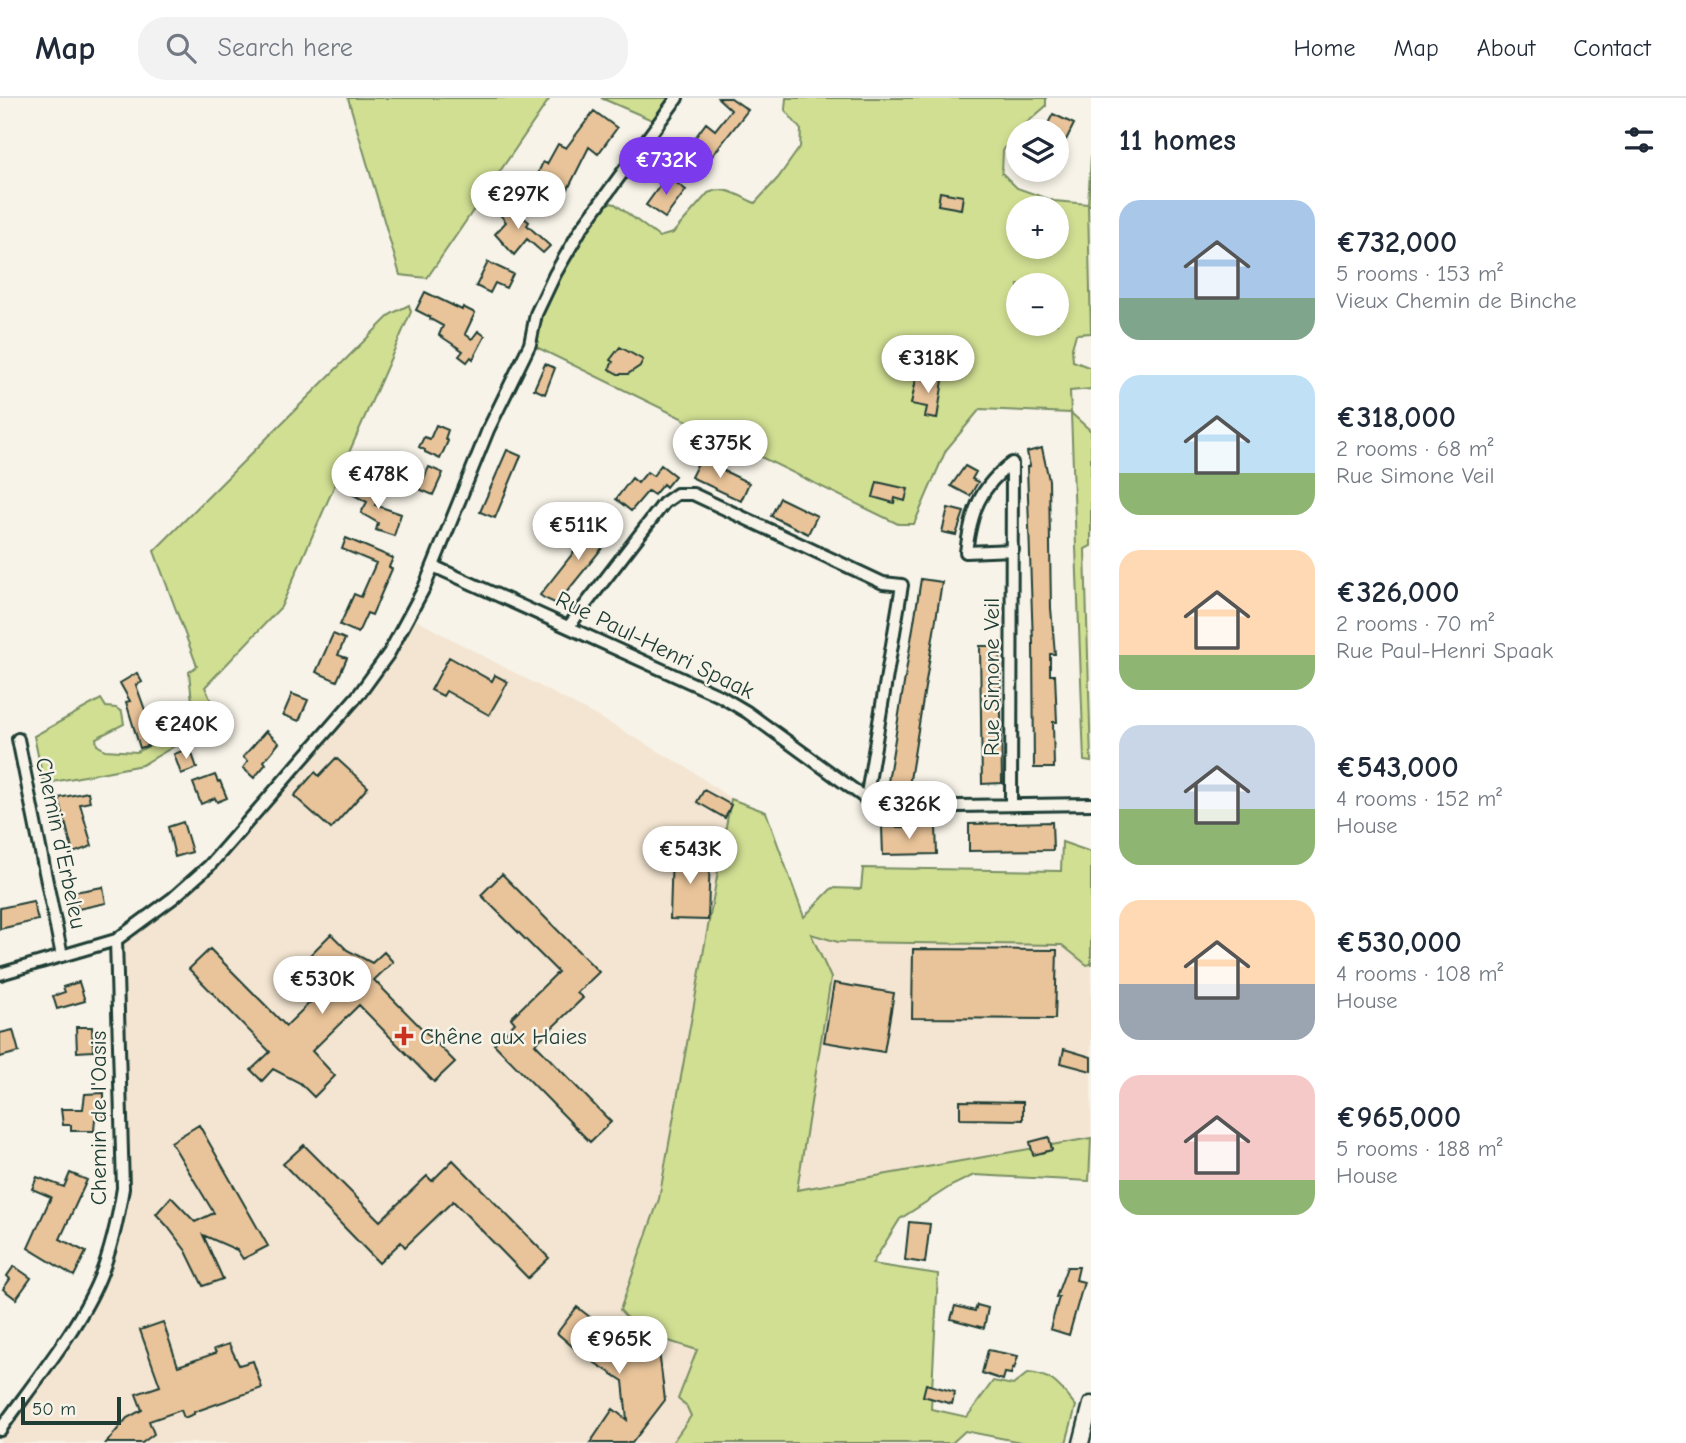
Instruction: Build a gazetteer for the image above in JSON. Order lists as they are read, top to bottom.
{
  "streets": {
    "street": [
      "Rue Paul-Henri Spaak",
      "Rue Simone Veil",
      "Chemin d'Erbeleu",
      "Chemin de l'Oasis"
    ]
  },
  "crossings": [
    ["Rue Paul-Henri Spaak", "Rue Simone Veil"]
  ],
  "places": {
    "health": ["Chêne aux Haies"]
  },
  "scale_bar": "50 m",
  "page": {
    "header": "Map",
    "search": "Search here",
    "nav": [
      "Home",
      "Map",
      "About",
      "Contact"
    ],
    "heading": "11 homes",
    "map_buttons": ["+", "−"],
    "price": [
      "€732K",
      "€297K",
      "€318K",
      "€375K",
      "€478K",
      "€511K",
      "€240K",
      "€326K",
      "€543K",
      "€530K",
      "€965K"
    ],
    "list": [
      {
        "name": "€732,000",
        "note": "5 rooms · 153 m² · Vieux Chemin de Binche"
      },
      {
        "name": "€318,000",
        "note": "2 rooms · 68 m² · Rue Simone Veil"
      },
      {
        "name": "€326,000",
        "note": "2 rooms · 70 m² · Rue Paul-Henri Spaak"
      },
      {
        "name": "€543,000",
        "note": "4 rooms · 152 m² · House"
      },
      {
        "name": "€530,000",
        "note": "4 rooms · 108 m² · House"
      },
      {
        "name": "€965,000",
        "note": "5 rooms · 188 m² · House"
      }
    ],
    "scale": "50 m"
  }
}
